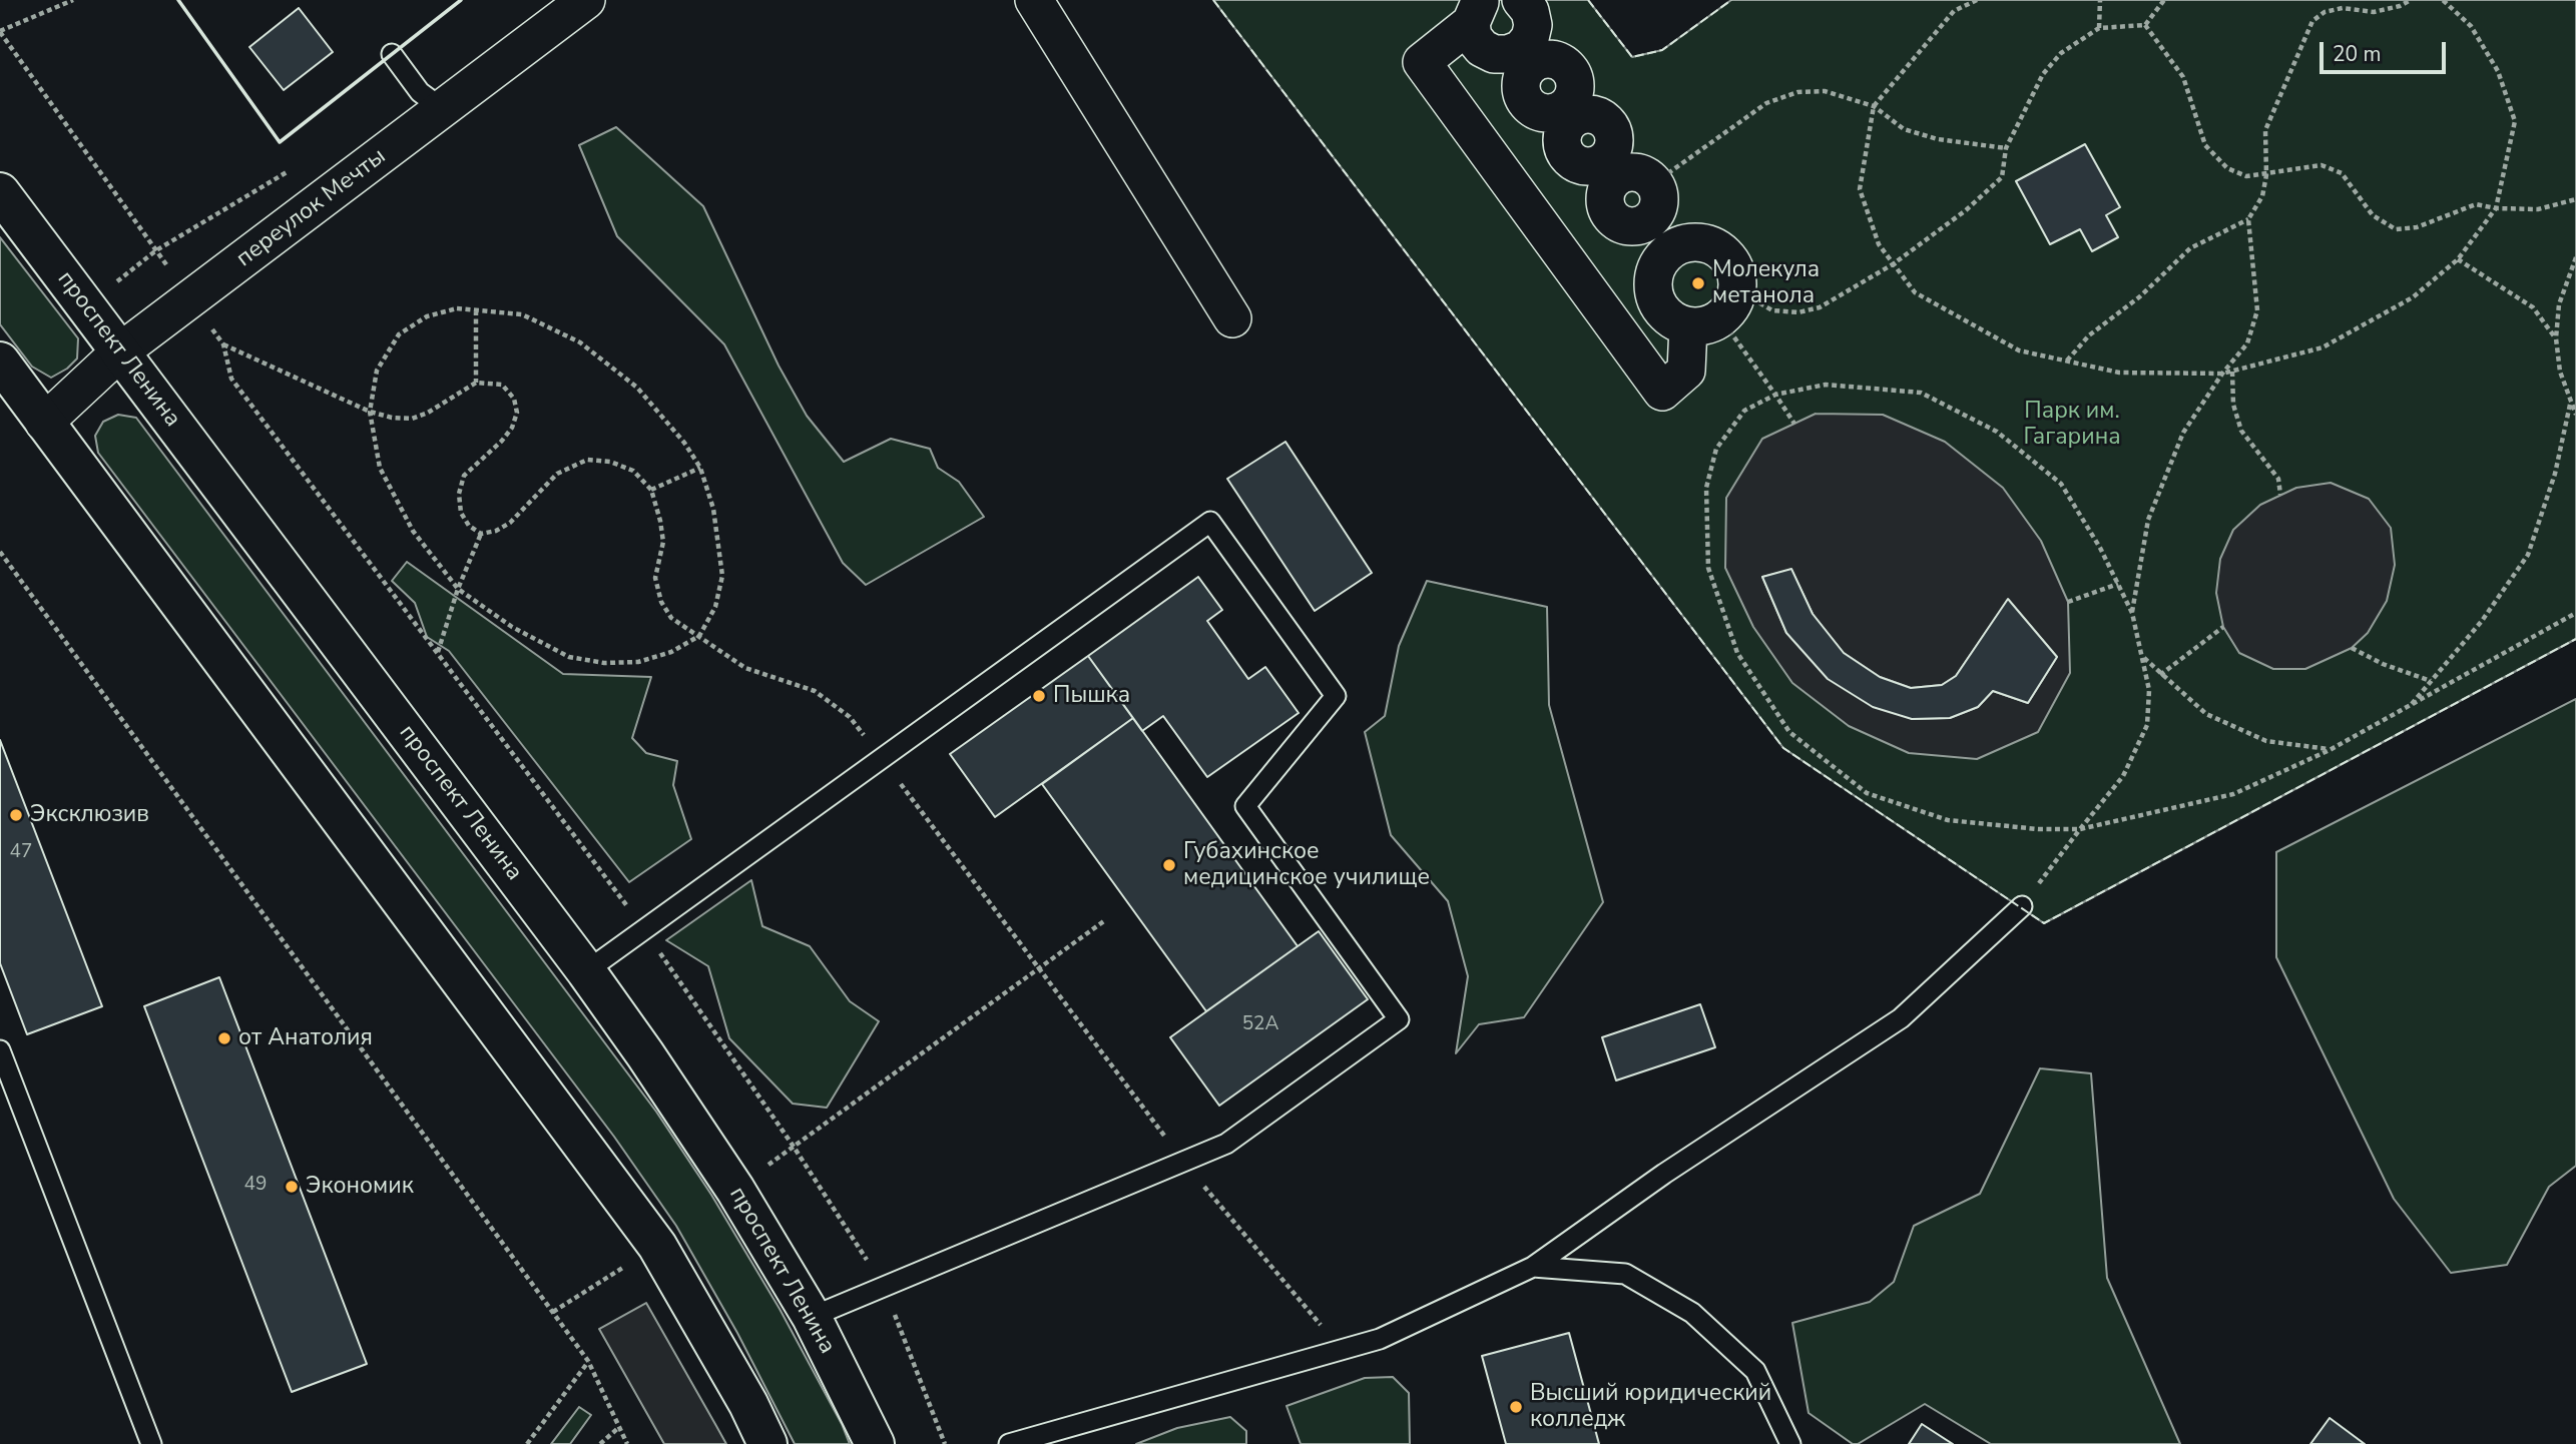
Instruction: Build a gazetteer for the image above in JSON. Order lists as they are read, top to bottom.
{
  "streets": {
    "main road": ["проспект Ленина"],
    "street": ["переулок Мечты"]
  },
  "crossings": [
    ["переулок Мечты", "проспект Ленина"]
  ],
  "parks": ["Парк им. Гагарина"],
  "places": [
    "Молекула метанола",
    "Пышка",
    "Эксклюзив",
    "Губахинское медицинское училище",
    "от Анатолия",
    "Экономик",
    "Высший юридический колледж"
  ],
  "house_numbers": ["47", "52А", "49"],
  "scale_bar": "20 m"
}
